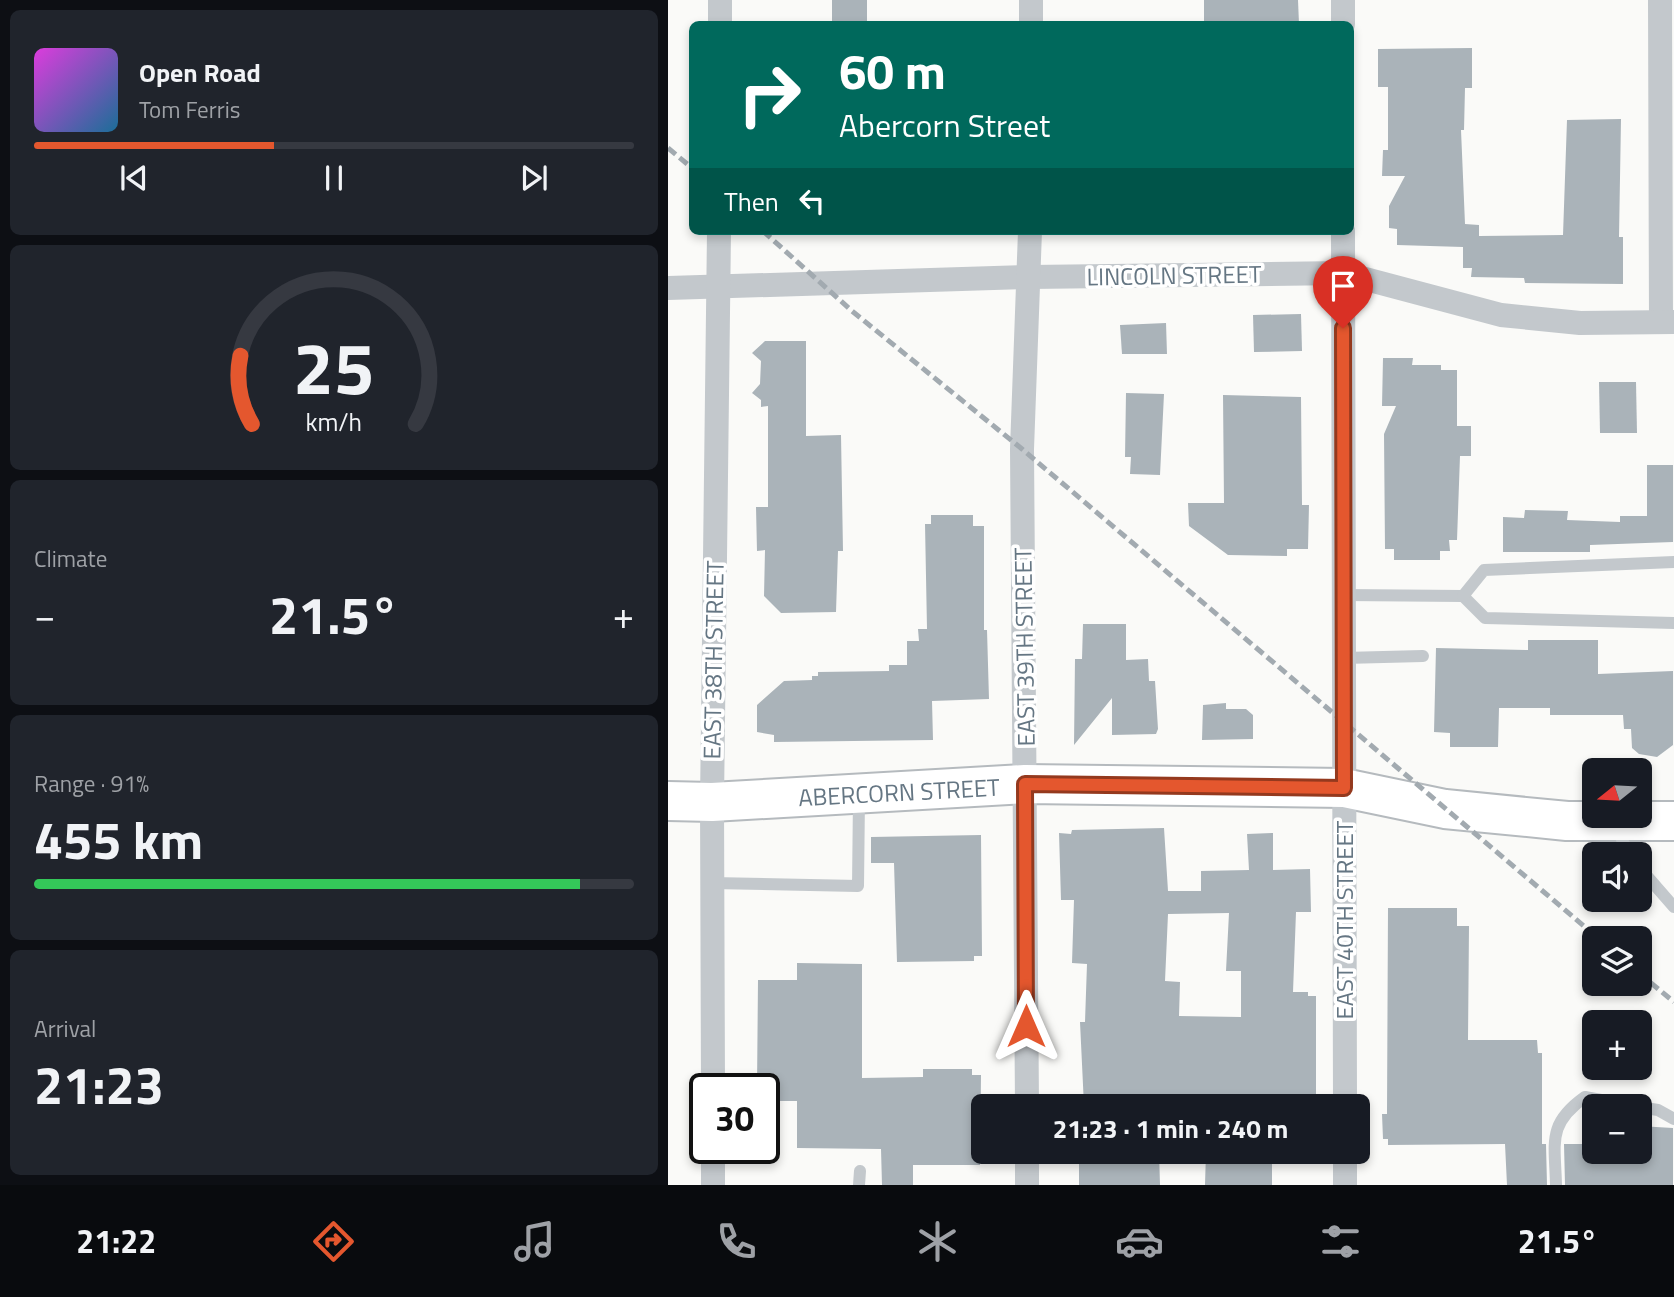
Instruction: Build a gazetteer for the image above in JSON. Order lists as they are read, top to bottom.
{
  "streets": {
    "main road": ["ABERCORN STREET"],
    "street": [
      "LINCOLN STREET",
      "EAST 39TH STREET",
      "EAST 38TH STREET",
      "EAST 40TH STREET"
    ]
  },
  "crossings": [
    ["LINCOLN STREET", "EAST 39TH STREET"],
    ["LINCOLN STREET", "EAST 38TH STREET"],
    ["LINCOLN STREET", "EAST 40TH STREET"],
    ["EAST 39TH STREET", "ABERCORN STREET"],
    ["EAST 38TH STREET", "ABERCORN STREET"],
    ["ABERCORN STREET", "EAST 40TH STREET"]
  ],
  "north": "left",
  "page": {
    "turn": ["60 m", "Abercorn Street"],
    "song": ["Open Road", "Tom Ferris"],
    "then": "Then",
    "tile": [
      "Climate",
      ["Range · 91%", "455 km"],
      ["Arrival", "21:23"]
    ],
    "heat": ["−", "21.5°", "+"],
    "map_buttons": ["+", "−"],
    "limit": "30",
    "trip": "21:23 · 1 min · 240 m",
    "tabs": ["21:22", "21.5°"],
    "gauge": ["25", "km/h"]
  }
}
